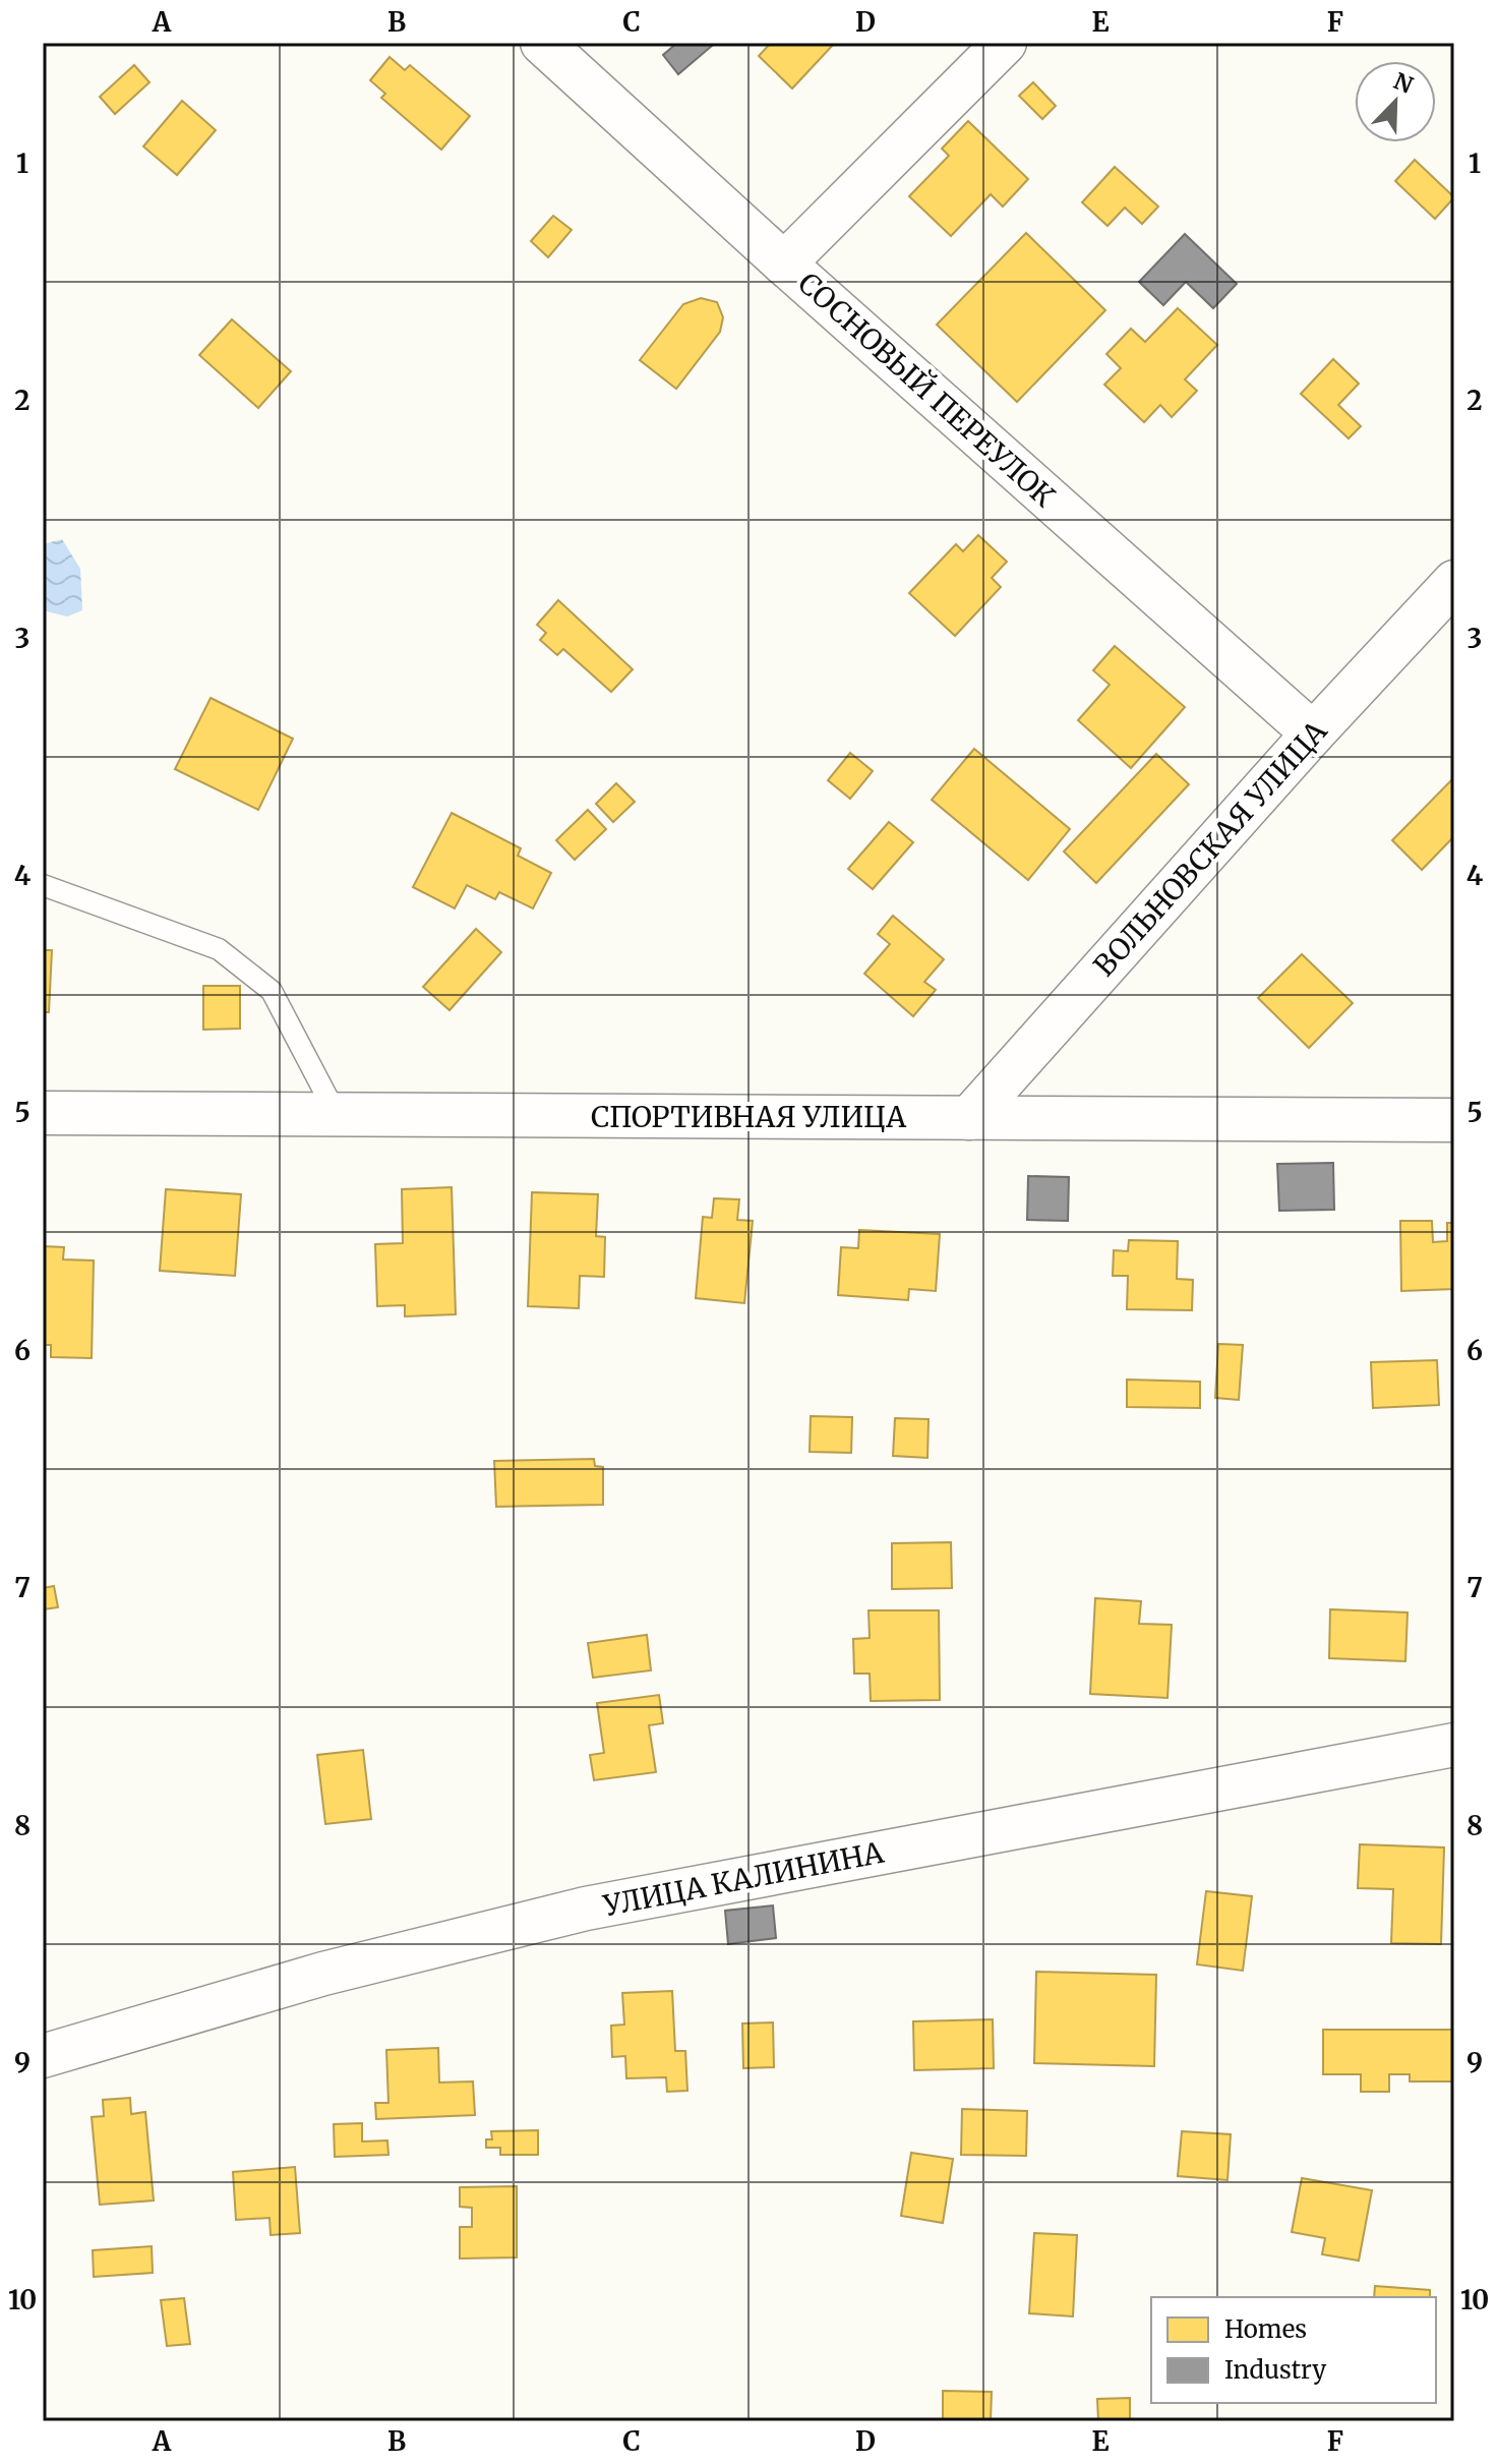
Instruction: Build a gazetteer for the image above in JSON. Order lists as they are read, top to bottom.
{
  "streets": {
    "street": [
      "СОСНОВЫЙ ПЕРЕУЛОК",
      "ВОЛЬНОВСКАЯ УЛИЦА",
      "СПОРТИВНАЯ УЛИЦА",
      "УЛИЦА КАЛИНИНА"
    ]
  },
  "crossings": [
    ["СОСНОВЫЙ ПЕРЕУЛОК", "ВОЛЬНОВСКАЯ УЛИЦА"],
    ["ВОЛЬНОВСКАЯ УЛИЦА", "СПОРТИВНАЯ УЛИЦА"]
  ],
  "legend": ["Homes", "Industry"],
  "north": "top right",
  "grid": {
    "columns": [
      "A",
      "B",
      "C",
      "D",
      "E",
      "F"
    ],
    "rows": [
      "1",
      "2",
      "3",
      "4",
      "5",
      "6",
      "7",
      "8",
      "9",
      "10"
    ]
  }
}
